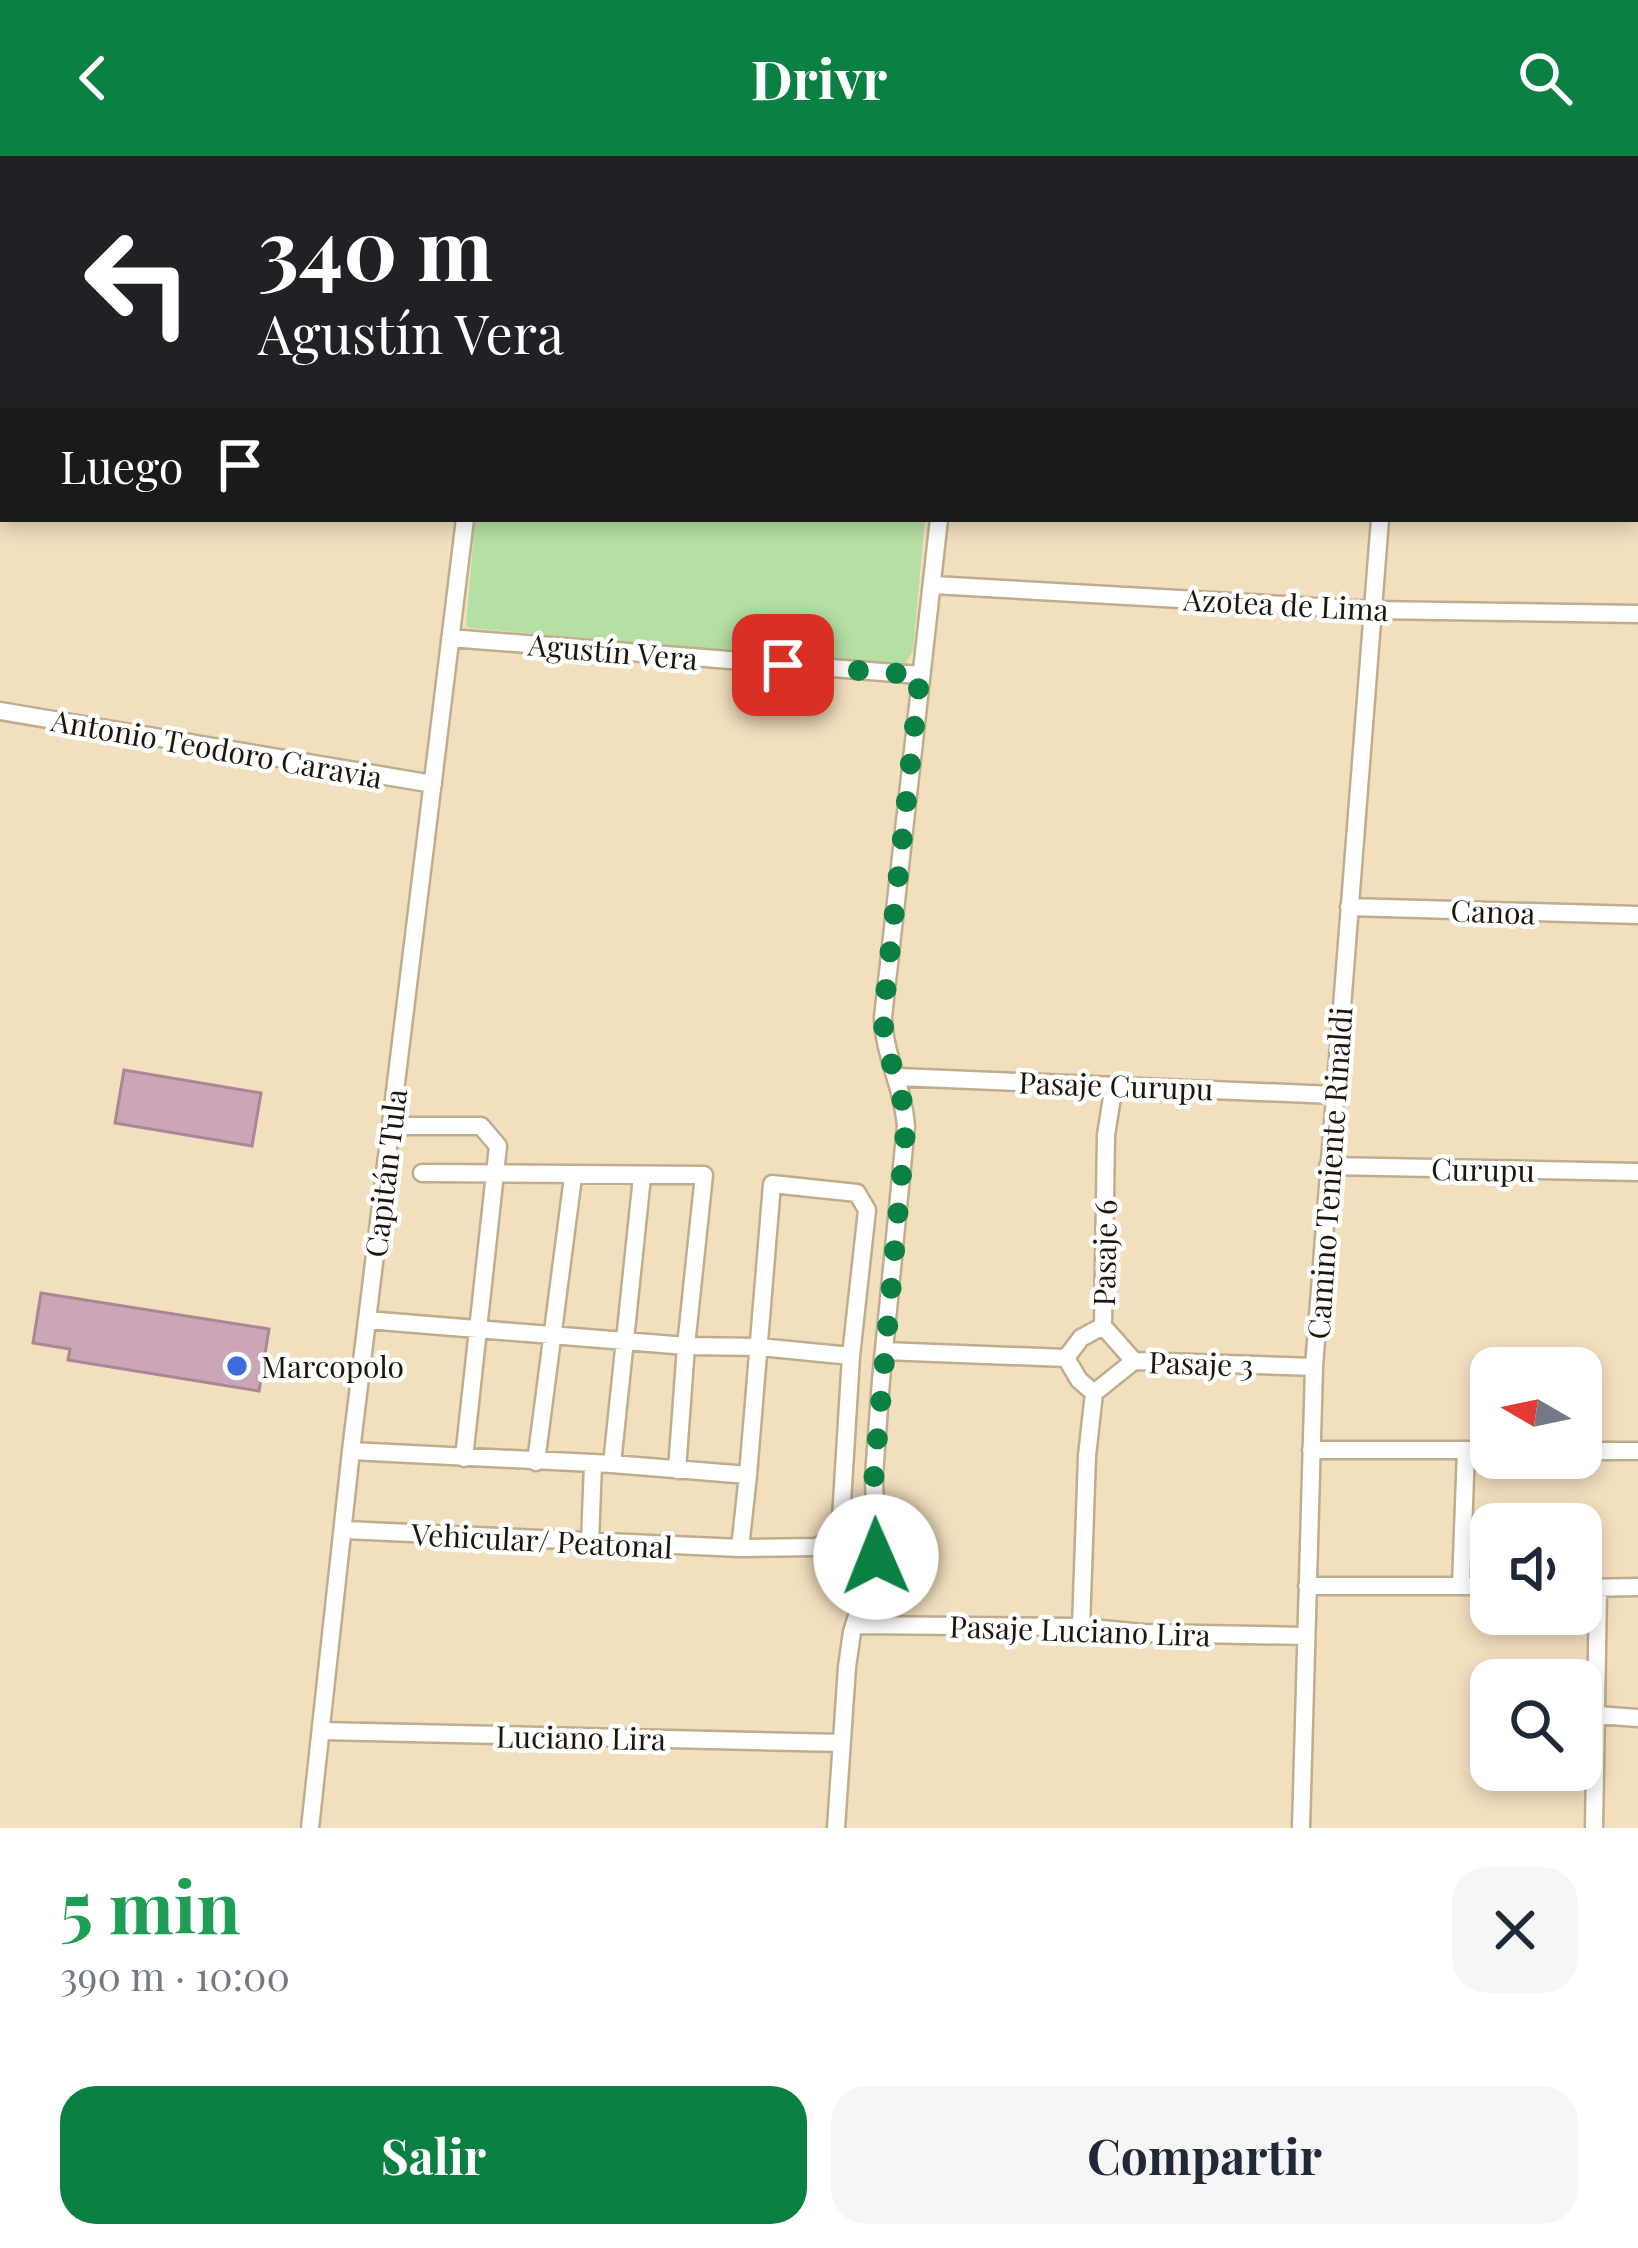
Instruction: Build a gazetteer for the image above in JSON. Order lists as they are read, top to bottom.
{
  "streets": {
    "street": [
      "Azotea de Lima",
      "Agustín Vera",
      "Antonio Teodoro Caravia",
      "Canoa",
      "Pasaje Curupu",
      "Curupu",
      "Capitán Tula",
      "Camino Teniente Rinaldi",
      "Pasaje 6",
      "Pasaje 3",
      "Vehicular/ Peatonal",
      "Pasaje Luciano Lira",
      "Luciano Lira"
    ]
  },
  "crossings": [
    ["Azotea de Lima", "Camino Teniente Rinaldi"],
    ["Agustín Vera", "Capitán Tula"],
    ["Antonio Teodoro Caravia", "Capitán Tula"],
    ["Canoa", "Camino Teniente Rinaldi"],
    ["Pasaje Curupu", "Camino Teniente Rinaldi"],
    ["Pasaje Curupu", "Pasaje 6"],
    ["Curupu", "Camino Teniente Rinaldi"],
    ["Capitán Tula", "Vehicular/ Peatonal"],
    ["Capitán Tula", "Luciano Lira"],
    ["Camino Teniente Rinaldi", "Pasaje 3"],
    ["Camino Teniente Rinaldi", "Pasaje Luciano Lira"],
    ["Pasaje 6", "Pasaje 3"]
  ],
  "places": ["Marcopolo"],
  "north": "left",
  "page": {
    "header": "Drivr",
    "turn": ["340 m", "Agustín Vera"],
    "then": "Luego",
    "heading": ["5 min", "390 m · 10:00"],
    "buttons": ["Salir", "Compartir"]
  }
}
